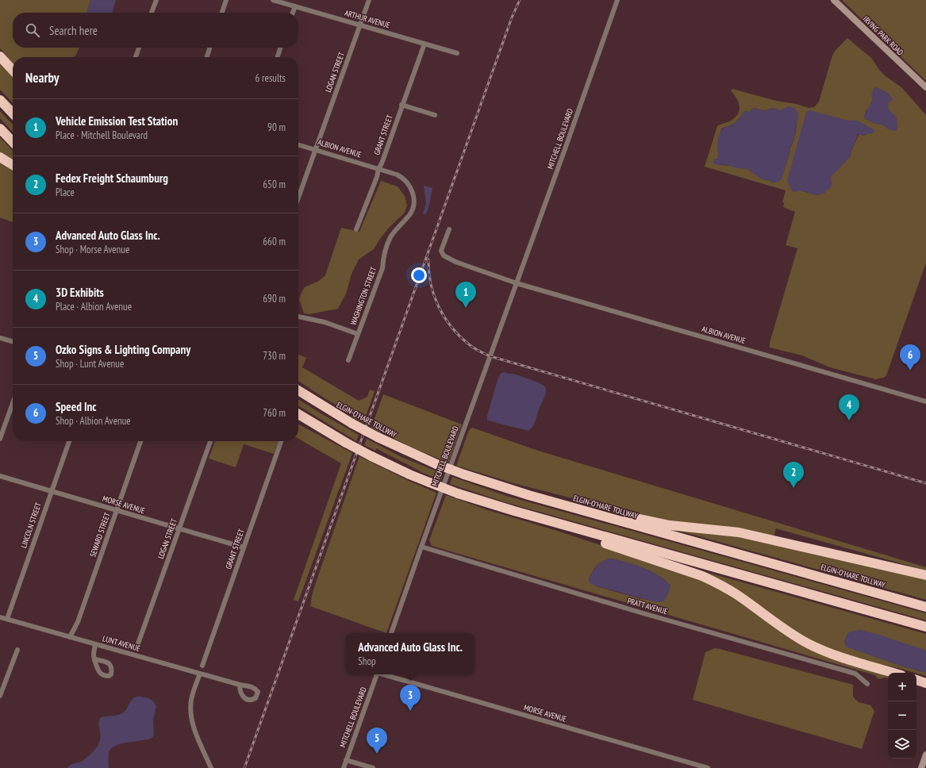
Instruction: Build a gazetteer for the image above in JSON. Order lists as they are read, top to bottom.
{
  "streets": {
    "highway": ["ELGIN-O'HARE TOLLWAY"],
    "main road": ["IRVING PARK ROAD"],
    "street": [
      "ARTHUR AVENUE",
      "LOGAN STREET",
      "GRANT STREET",
      "MITCHELL BOULEVARD",
      "ALBION AVENUE",
      "WASHINGTON STREET",
      "MORSE AVENUE",
      "LINCOLN STREET",
      "SEWARD STREET",
      "PRATT AVENUE",
      "LUNT AVENUE"
    ]
  },
  "crossings": [
    ["ARTHUR AVENUE", "LOGAN STREET"],
    ["ARTHUR AVENUE", "GRANT STREET"],
    ["LOGAN STREET", "ALBION AVENUE"],
    ["LOGAN STREET", "MORSE AVENUE"],
    ["GRANT STREET", "ALBION AVENUE"],
    ["GRANT STREET", "MORSE AVENUE"],
    ["MITCHELL BOULEVARD", "ALBION AVENUE"],
    ["MITCHELL BOULEVARD", "PRATT AVENUE"],
    ["ALBION AVENUE", "WASHINGTON STREET"],
    ["MORSE AVENUE", "LINCOLN STREET"],
    ["MORSE AVENUE", "SEWARD STREET"],
    ["LINCOLN STREET", "LUNT AVENUE"],
    ["SEWARD STREET", "LUNT AVENUE"]
  ],
  "page": {
    "search": "Search here",
    "heading": ["Nearby", "6 results"],
    "list": [
      {
        "mark": "1",
        "name": "Vehicle Emission Test Station",
        "note": "Place · Mitchell Boulevard",
        "value": "90 m"
      },
      {
        "mark": "2",
        "name": "Fedex Freight Schaumburg",
        "note": "Place",
        "value": "650 m"
      },
      {
        "mark": "3",
        "name": "Advanced Auto Glass Inc.",
        "note": "Shop · Morse Avenue",
        "value": "660 m"
      },
      {
        "mark": "4",
        "name": "3D Exhibits",
        "note": "Place · Albion Avenue",
        "value": "690 m"
      },
      {
        "mark": "5",
        "name": "Ozko Signs & Lighting Company",
        "note": "Shop · Lunt Avenue",
        "value": "730 m"
      },
      {
        "mark": "6",
        "name": "Speed Inc",
        "note": "Shop · Albion Avenue",
        "value": "760 m"
      }
    ],
    "pins": [
      "1",
      "6",
      "4",
      "2",
      "3",
      "5"
    ],
    "popup": ["Advanced Auto Glass Inc.", "Shop"],
    "map_buttons": ["+", "−"]
  }
}
